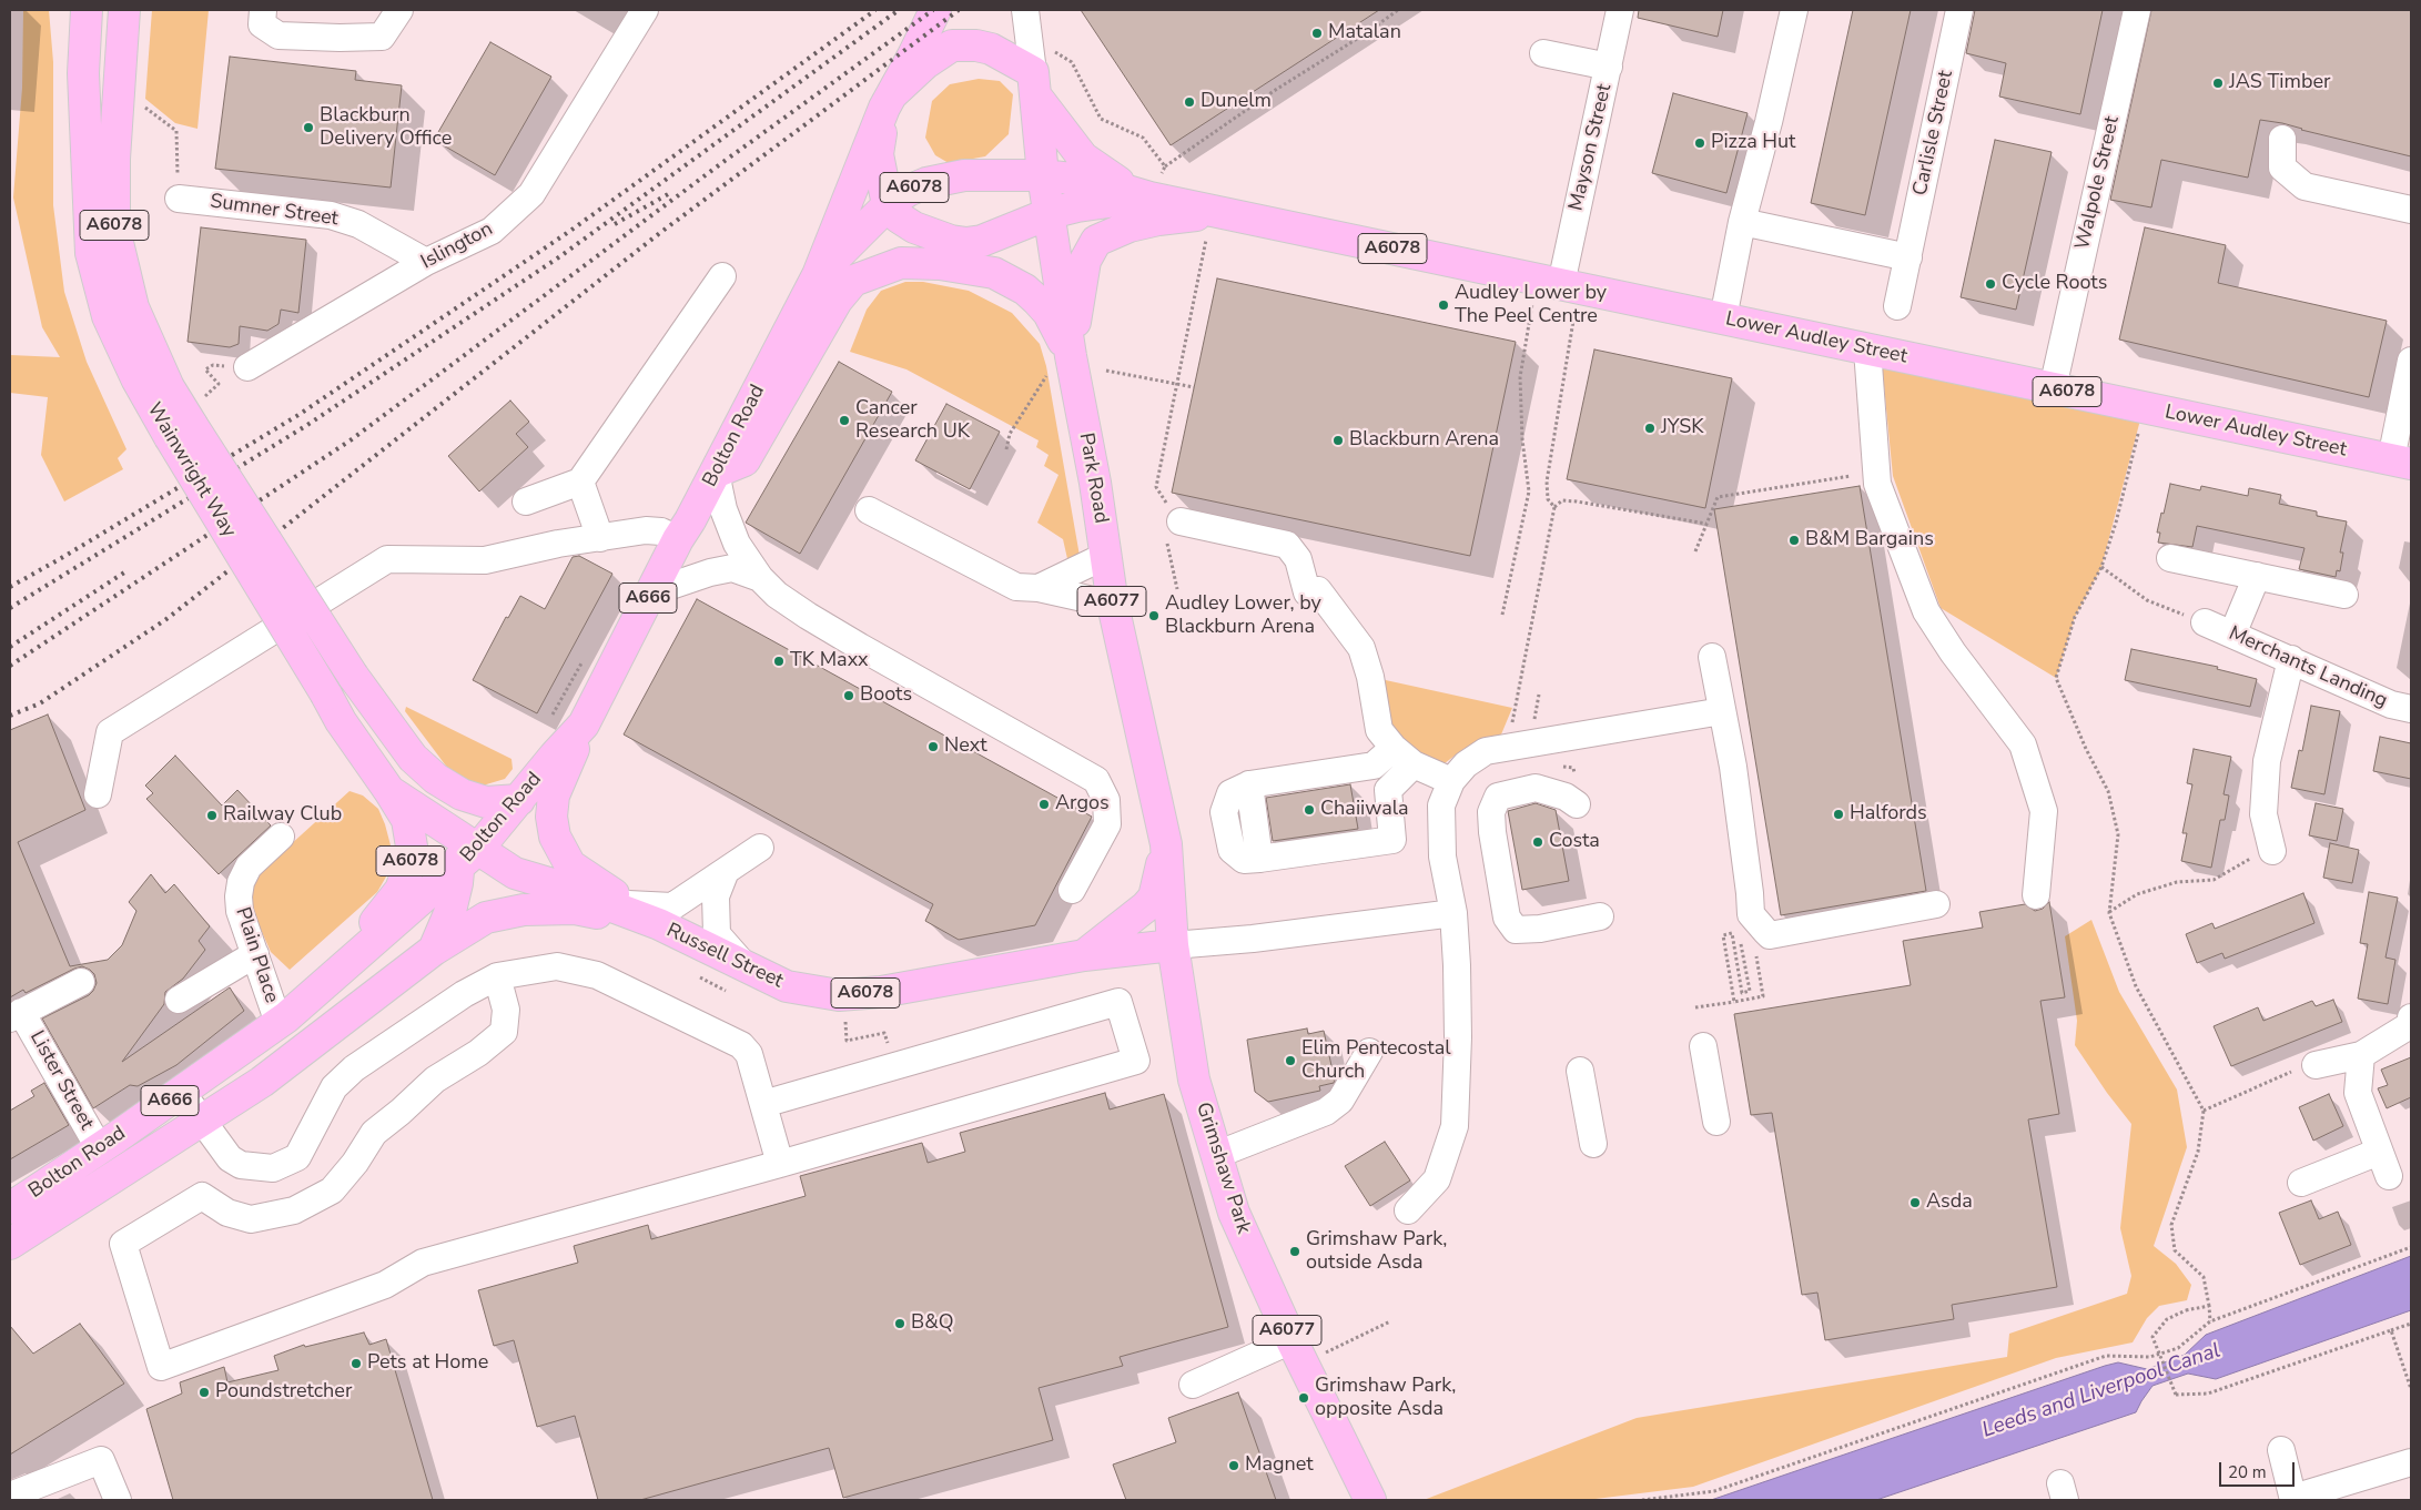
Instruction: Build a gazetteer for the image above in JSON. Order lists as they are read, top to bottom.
{
  "streets": {
    "highway": [
      "A6078",
      "Lower Audley Street",
      "Bolton Road",
      "Wainwright Way",
      "Park Road",
      "A666",
      "A6077",
      "Russell Street",
      "Grimshaw Park"
    ],
    "street": [
      "Carlisle Street",
      "Mayson Street",
      "Walpole Street",
      "Sumner Street",
      "Islington",
      "Merchants Landing",
      "Plain Place",
      "Lister Street"
    ]
  },
  "crossings": [
    ["Mayson Street", "Lower Audley Street"],
    ["Walpole Street", "Lower Audley Street"],
    ["A6078", "Lower Audley Street"],
    ["A6078", "Bolton Road"],
    ["A6078", "Wainwright Way"],
    ["A6078", "Park Road"],
    ["Sumner Street", "Islington"],
    ["Lower Audley Street", "Park Road"],
    ["Bolton Road", "Wainwright Way"],
    ["Bolton Road", "Plain Place"],
    ["Bolton Road", "Russell Street"],
    ["Bolton Road", "Lister Street"],
    ["Wainwright Way", "Russell Street"],
    ["Park Road", "Russell Street"],
    ["Park Road", "Grimshaw Park"],
    ["Russell Street", "Grimshaw Park"]
  ],
  "water": ["Leeds and Liverpool Canal"],
  "places": [
    "Matalan",
    "JAS Timber",
    "Dunelm",
    "Blackburn Delivery Office",
    "Pizza Hut",
    "Cycle Roots",
    "Audley Lower by The Peel Centre",
    "Cancer Research UK",
    "JYSK",
    "Blackburn Arena",
    "B&M Bargains",
    "Audley Lower, by Blackburn Arena",
    "TK Maxx",
    "Boots",
    "Next",
    "Argos",
    "Chaiiwala",
    "Halfords",
    "Railway Club",
    "Costa",
    "Elim Pentecostal Church",
    "Asda",
    "Grimshaw Park, outside Asda",
    "B&Q",
    "Pets at Home",
    "Poundstretcher",
    "Grimshaw Park, opposite Asda",
    "Magnet"
  ],
  "scale_bar": "20 m"
}
